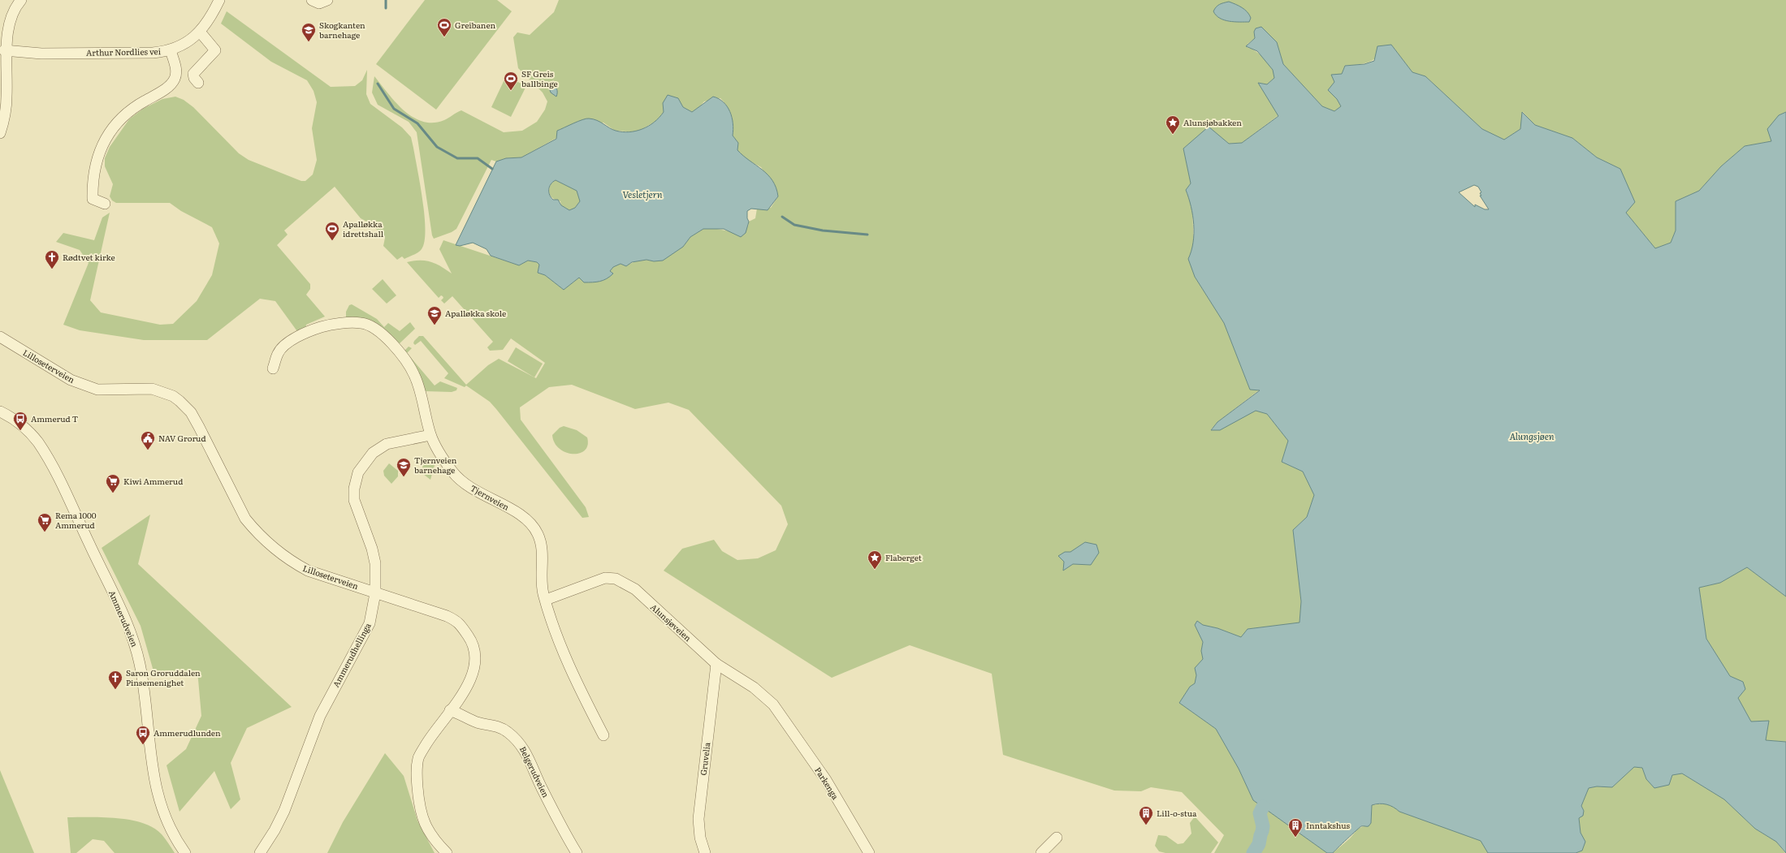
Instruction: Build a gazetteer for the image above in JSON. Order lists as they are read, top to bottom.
{
  "streets": {
    "street": [
      "Arthur Nordlies vei",
      "Lilloseterveien",
      "Tjernveien",
      "Ammerudveien",
      "Alunsjøveien",
      "Ammerudhellinga",
      "Gruvelia",
      "Belgerudveien",
      "Parkenga"
    ]
  },
  "crossings": [
    ["Lilloseterveien", "Ammerudhellinga"],
    ["Lilloseterveien", "Belgerudveien"],
    ["Tjernveien", "Alunsjøveien"],
    ["Tjernveien", "Ammerudhellinga"],
    ["Alunsjøveien", "Gruvelia"],
    ["Alunsjøveien", "Parkenga"]
  ],
  "water": ["Vesletjern", "Alungsjøen"],
  "places": {
    "sports": ["Greibanen", "SF Greis ballbinge", "Apalløkka idrettshall"],
    "school or university": ["Skogkanten barnehage", "Apalløkka skole", "Tjernveien barnehage"],
    "place": ["Alunsjøbakken", "Flaberget"],
    "church": ["Rødtvet kirke", "Saron Groruddalen Pinsemenighet"],
    "bus stop": ["Ammerud T", "Ammerudlunden"],
    "public building": ["NAV Grorud"],
    "supermarket": ["Kiwi Ammerud", "Rema 1000 Ammerud"],
    "building": ["Lill-o-stua", "Inntakshus"]
  }
}
